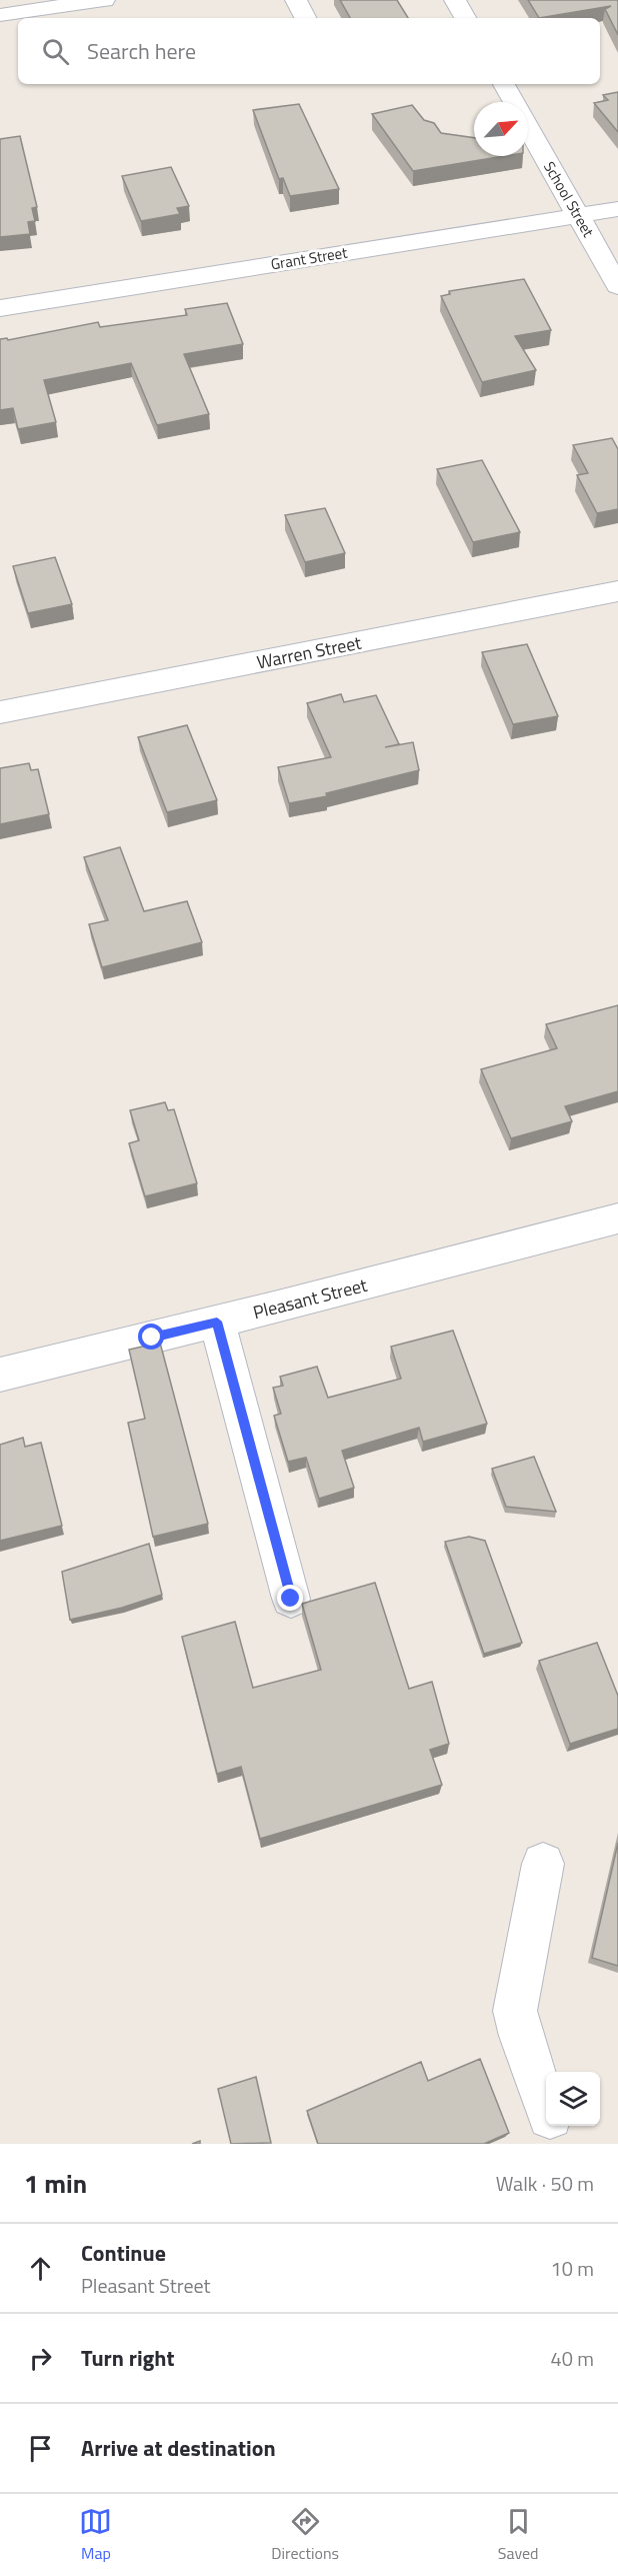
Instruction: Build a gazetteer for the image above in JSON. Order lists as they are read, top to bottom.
{
  "streets": {
    "street": [
      "School Street",
      "Grant Street",
      "Warren Street",
      "Pleasant Street"
    ]
  },
  "crossings": [
    ["School Street", "Grant Street"]
  ],
  "north": "top right",
  "page": {
    "search": "Search here",
    "heading": ["1 min", "Walk · 50 m"],
    "list": [
      ["Continue", "Pleasant Street", "10 m"],
      ["Turn right", "40 m"],
      "Arrive at destination"
    ],
    "nav": ["Map", "Directions", "Saved"]
  }
}
